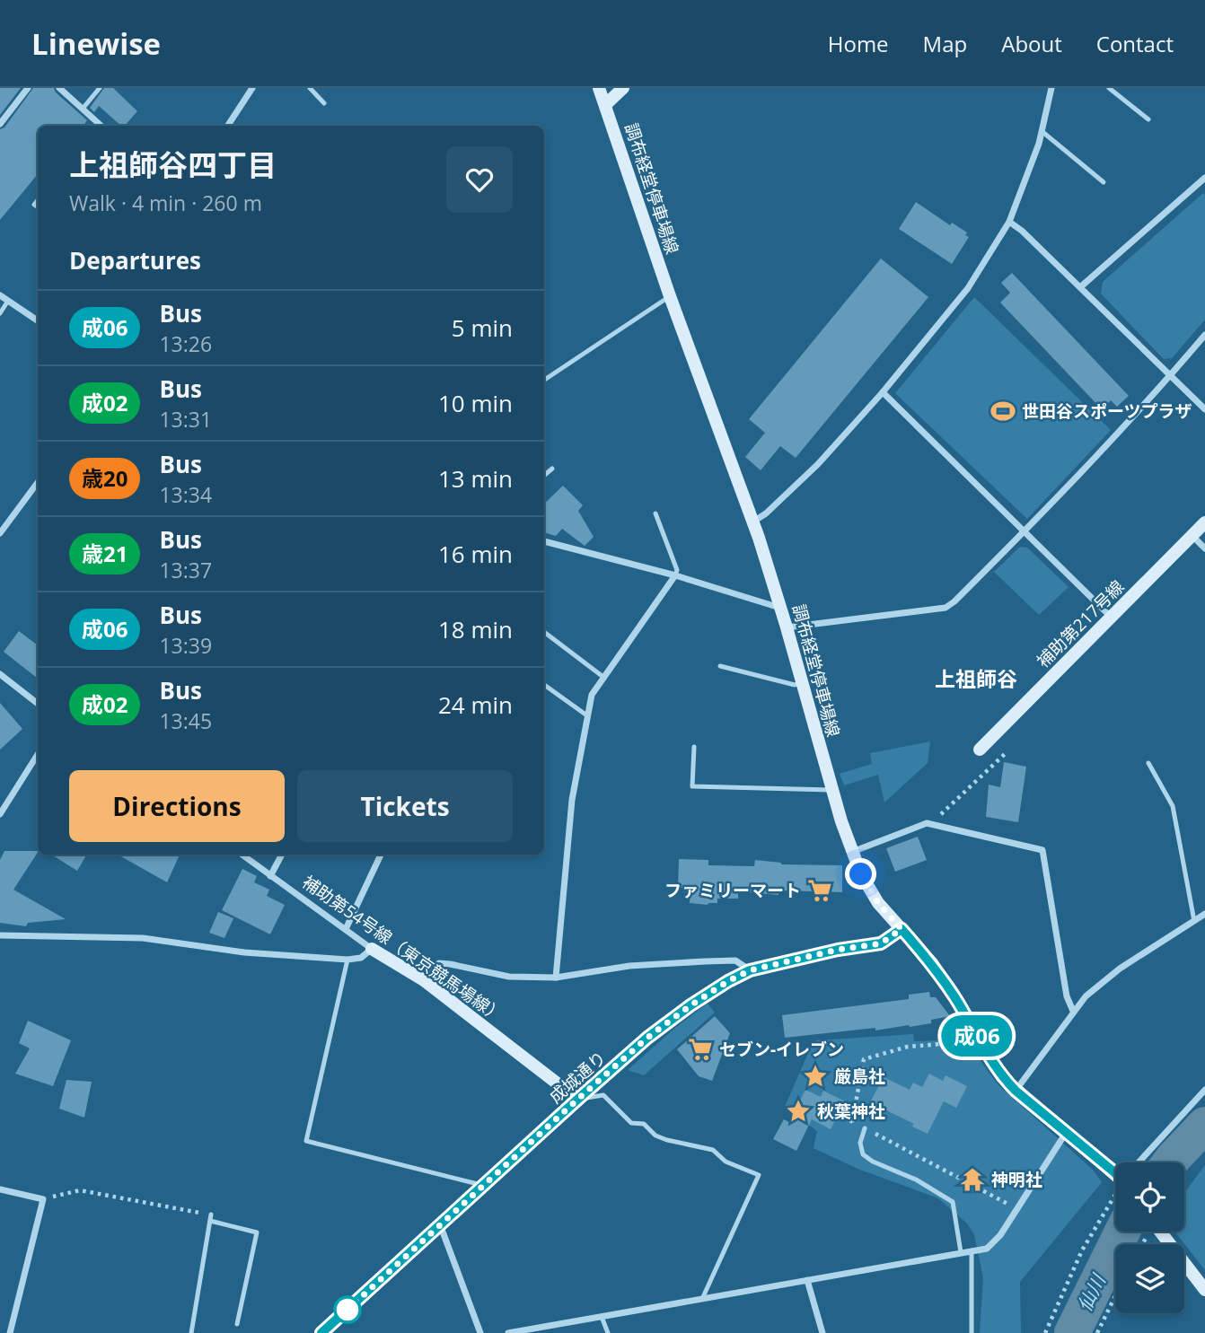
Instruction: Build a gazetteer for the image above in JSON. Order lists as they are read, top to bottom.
{
  "streets": {
    "main road": [
      "調布経堂停車場線",
      "補助第217号線",
      "補助第54号線（東京競馬場線）",
      "成城通り"
    ]
  },
  "crossings": [
    ["調布経堂停車場線", "成城通り"],
    ["補助第54号線（東京競馬場線）", "成城通り"]
  ],
  "districts": ["上祖師谷"],
  "water": ["仙川"],
  "places": {
    "sports": ["世田谷スポーツプラザ"],
    "supermarket": ["ファミリーマート", "セブン-イレブン"],
    "place": ["厳島社", "秋葉神社"],
    "temple": ["神明社"]
  },
  "lines": ["bus line 成06"],
  "page": {
    "header": "Linewise",
    "nav": [
      "Home",
      "Map",
      "About",
      "Contact"
    ],
    "on_map": "成06",
    "heading": [
      ["上祖師谷四丁目", "Walk · 4 min · 260 m"],
      "Departures"
    ],
    "list": [
      {
        "mark": "成06",
        "name": "Bus",
        "note": "13:26",
        "value": "5 min"
      },
      {
        "mark": "成02",
        "name": "Bus",
        "note": "13:31",
        "value": "10 min"
      },
      {
        "mark": "歳20",
        "name": "Bus",
        "note": "13:34",
        "value": "13 min"
      },
      {
        "mark": "歳21",
        "name": "Bus",
        "note": "13:37",
        "value": "16 min"
      },
      {
        "mark": "成06",
        "name": "Bus",
        "note": "13:39",
        "value": "18 min"
      },
      {
        "mark": "成02",
        "name": "Bus",
        "note": "13:45",
        "value": "24 min"
      }
    ],
    "buttons": ["Directions", "Tickets"]
  }
}
